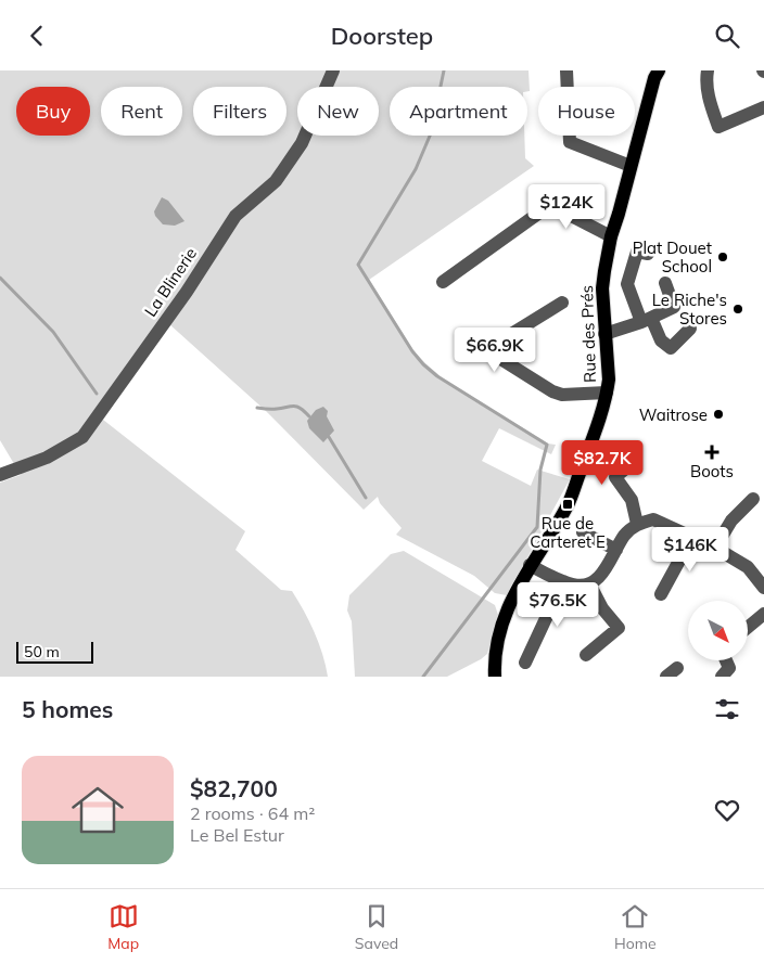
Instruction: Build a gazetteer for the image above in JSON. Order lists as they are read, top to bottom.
{
  "streets": {
    "main road": ["Rue des Prés"],
    "street": ["La Blinerie"]
  },
  "places": {
    "other": ["Plat Douet School", "Le Riche's Stores", "Waitrose"],
    "health": ["Boots"],
    "transit": ["Rue de Carteret E"]
  },
  "scale_bar": "50 m",
  "north": "bottom right",
  "page": {
    "header": "Doorstep",
    "chip": [
      "Buy",
      "Rent",
      "Filters",
      "New",
      "Apartment",
      "House"
    ],
    "price": [
      "$124K",
      "$66.9K",
      "$82.7K",
      "$146K",
      "$76.5K"
    ],
    "scale": "50 m",
    "heading": "5 homes",
    "list": [
      {
        "name": "$82,700",
        "note": "2 rooms · 64 m² · Le Bel Estur"
      }
    ],
    "tabs": ["Map", "Saved", "Home"]
  }
}
